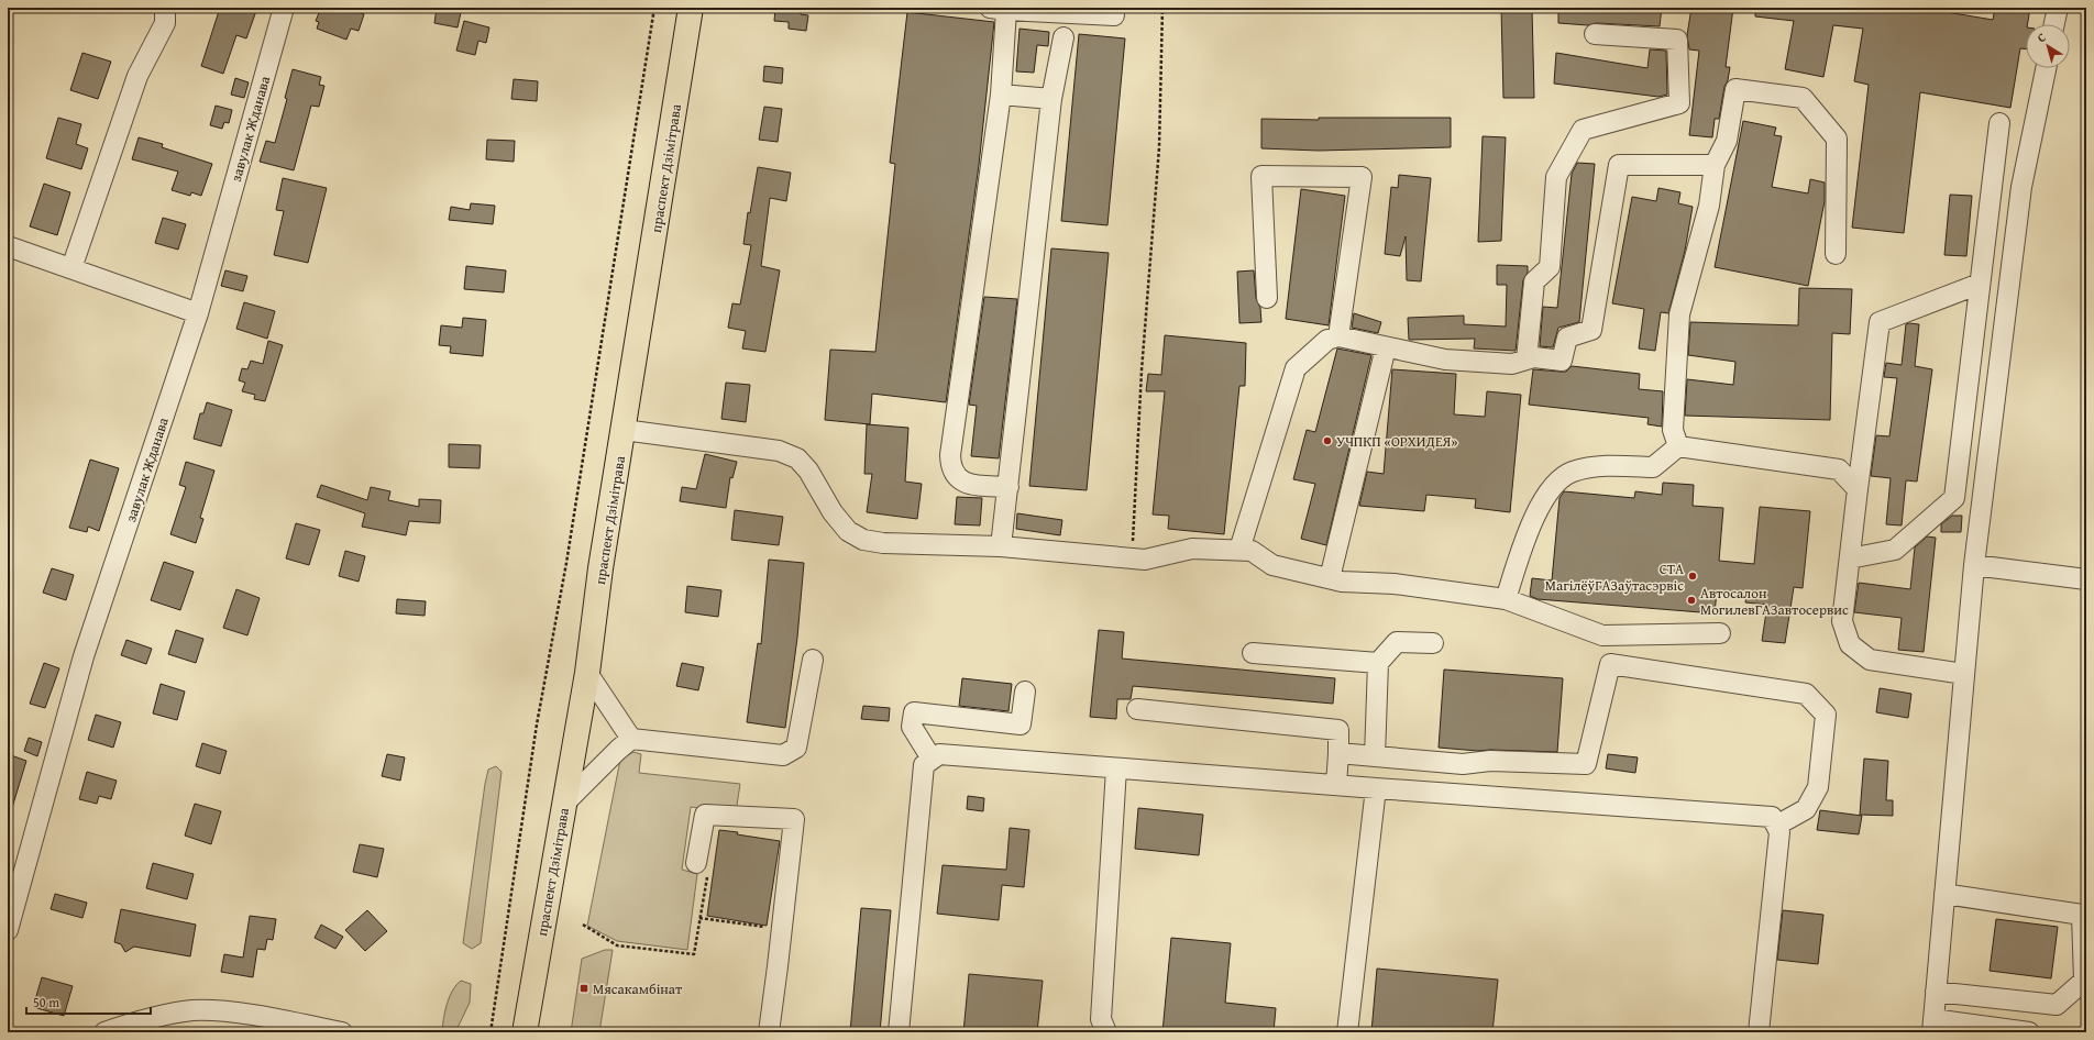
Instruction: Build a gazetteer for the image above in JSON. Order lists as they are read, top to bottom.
{
  "streets": {
    "main road": ["праспект Дзімітрава"],
    "street": ["завулак Жданава"]
  },
  "places": {
    "other": ["УЧПКП «ОРХИДЕЯ»", "СТА МагілёўГАЗаўтасэрвіс", "Автосалон МогилевГАЗавтосервис"],
    "transit": ["Мясакамбінат"]
  },
  "scale_bar": "50 m",
  "north": "top left"
}
